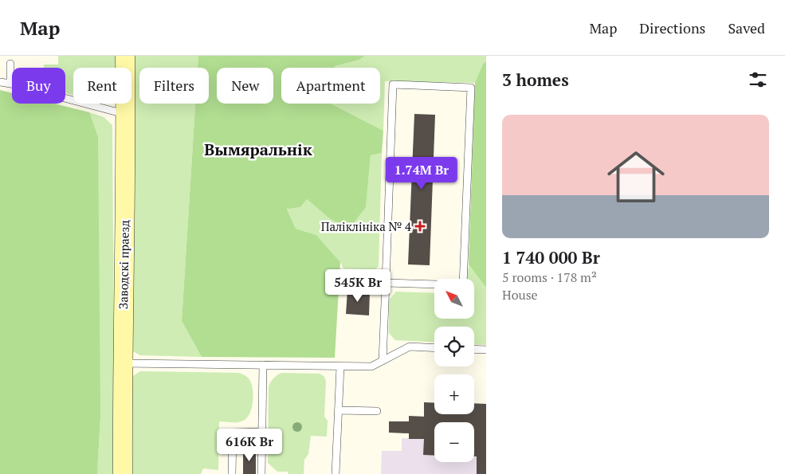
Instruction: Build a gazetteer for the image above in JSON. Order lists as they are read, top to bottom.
{
  "streets": {
    "street": ["Заводскі праезд"]
  },
  "districts": ["Вымяральнік"],
  "places": {
    "health": ["Паліклініка № 4"]
  },
  "north": "top left",
  "page": {
    "header": "Map",
    "nav": ["Map", "Directions", "Saved"],
    "heading": "3 homes",
    "chip": [
      "Buy",
      "Rent",
      "Filters",
      "New",
      "Apartment"
    ],
    "list": [
      {
        "name": "1 740 000 Br",
        "note": "5 rooms · 178 m² · House"
      }
    ],
    "price": ["1.74M Br", "545K Br", "616K Br"],
    "map_buttons": ["+", "−"]
  }
}
